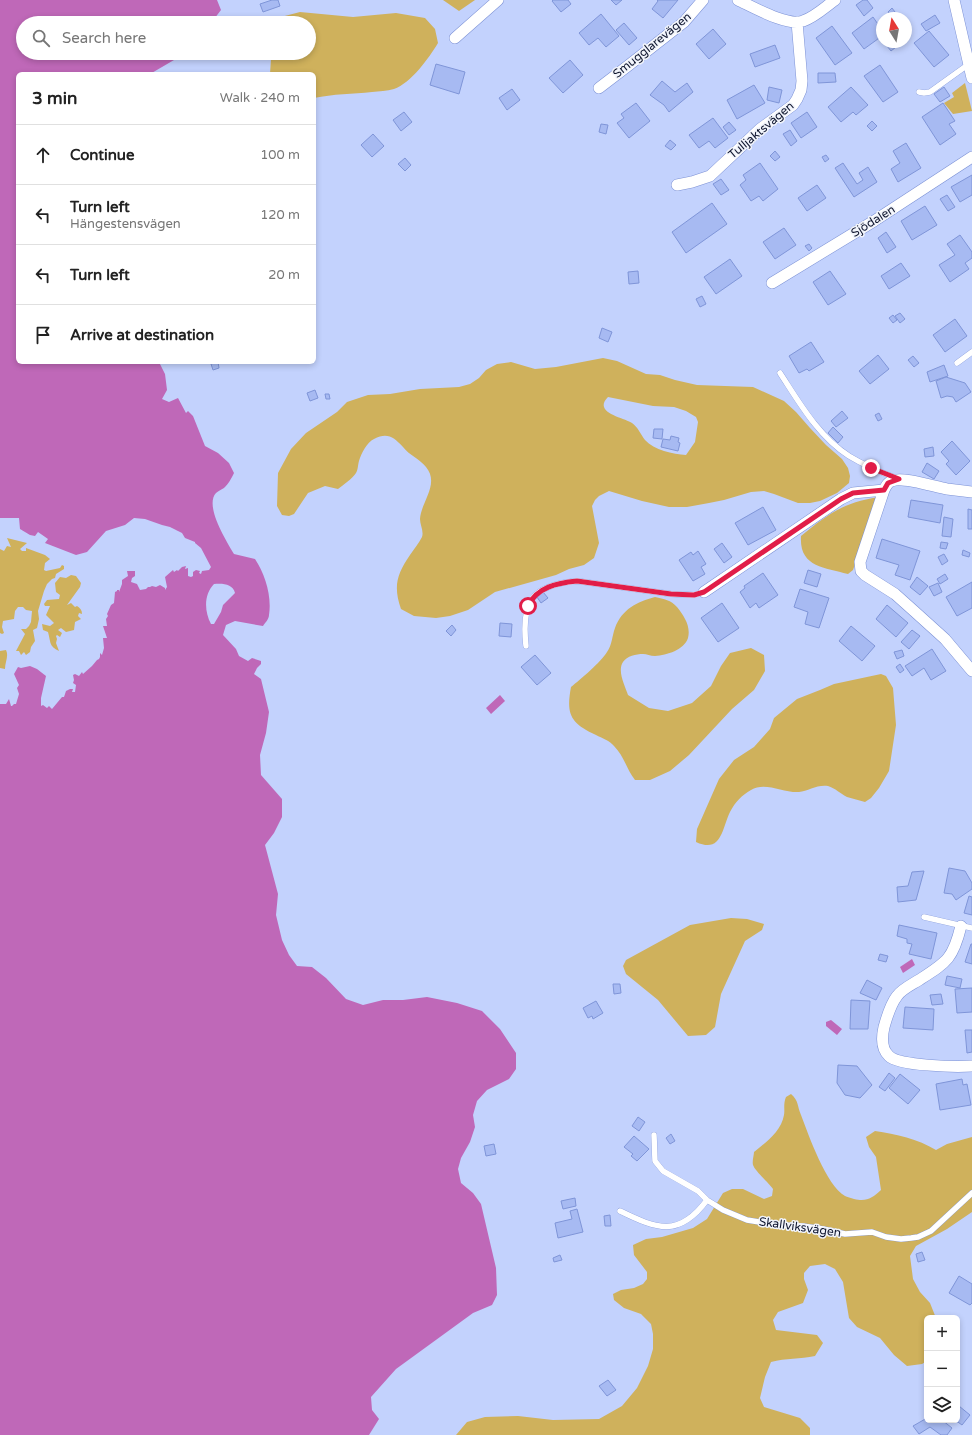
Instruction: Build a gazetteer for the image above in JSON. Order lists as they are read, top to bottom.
{
  "streets": {
    "street": ["Smugglarevägen", "Tulljaktsvägen", "Sjödalen"],
    "lane": ["Skallviksvägen"]
  },
  "north": "top",
  "page": {
    "search": "Search here",
    "heading": ["3 min", "Walk · 240 m"],
    "list": [
      ["Continue", "100 m"],
      ["Turn left", "Hängestensvägen", "120 m"],
      ["Turn left", "20 m"],
      "Arrive at destination"
    ],
    "map_buttons": ["+", "−"]
  }
}
